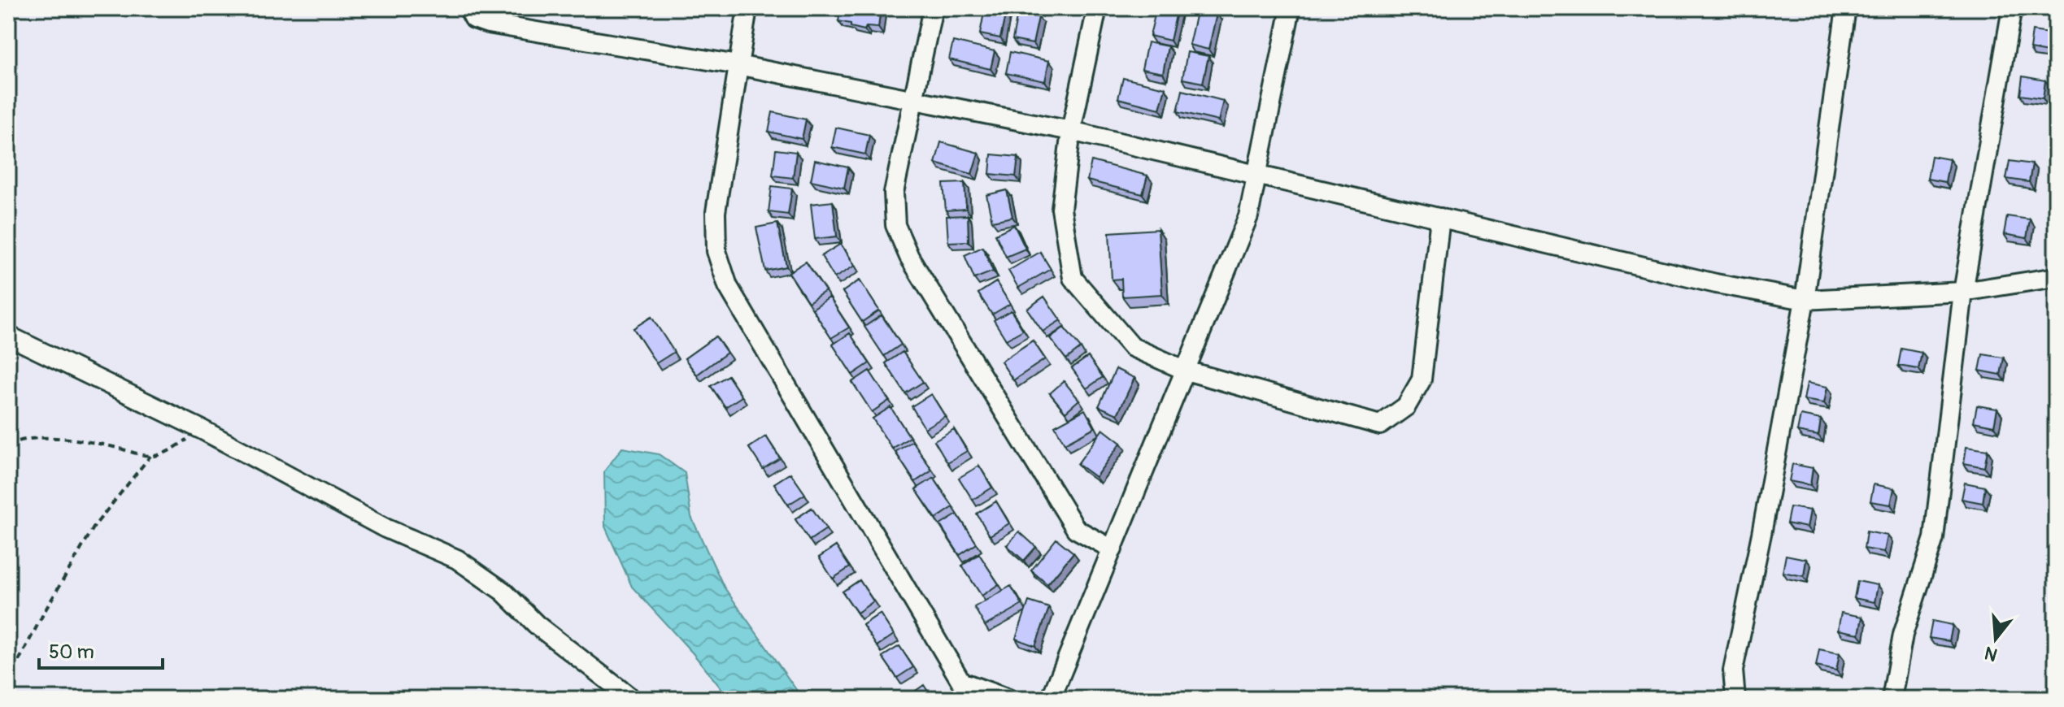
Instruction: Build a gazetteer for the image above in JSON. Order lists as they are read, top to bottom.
{
  "scale_bar": "50 m",
  "north": "bottom"
}
